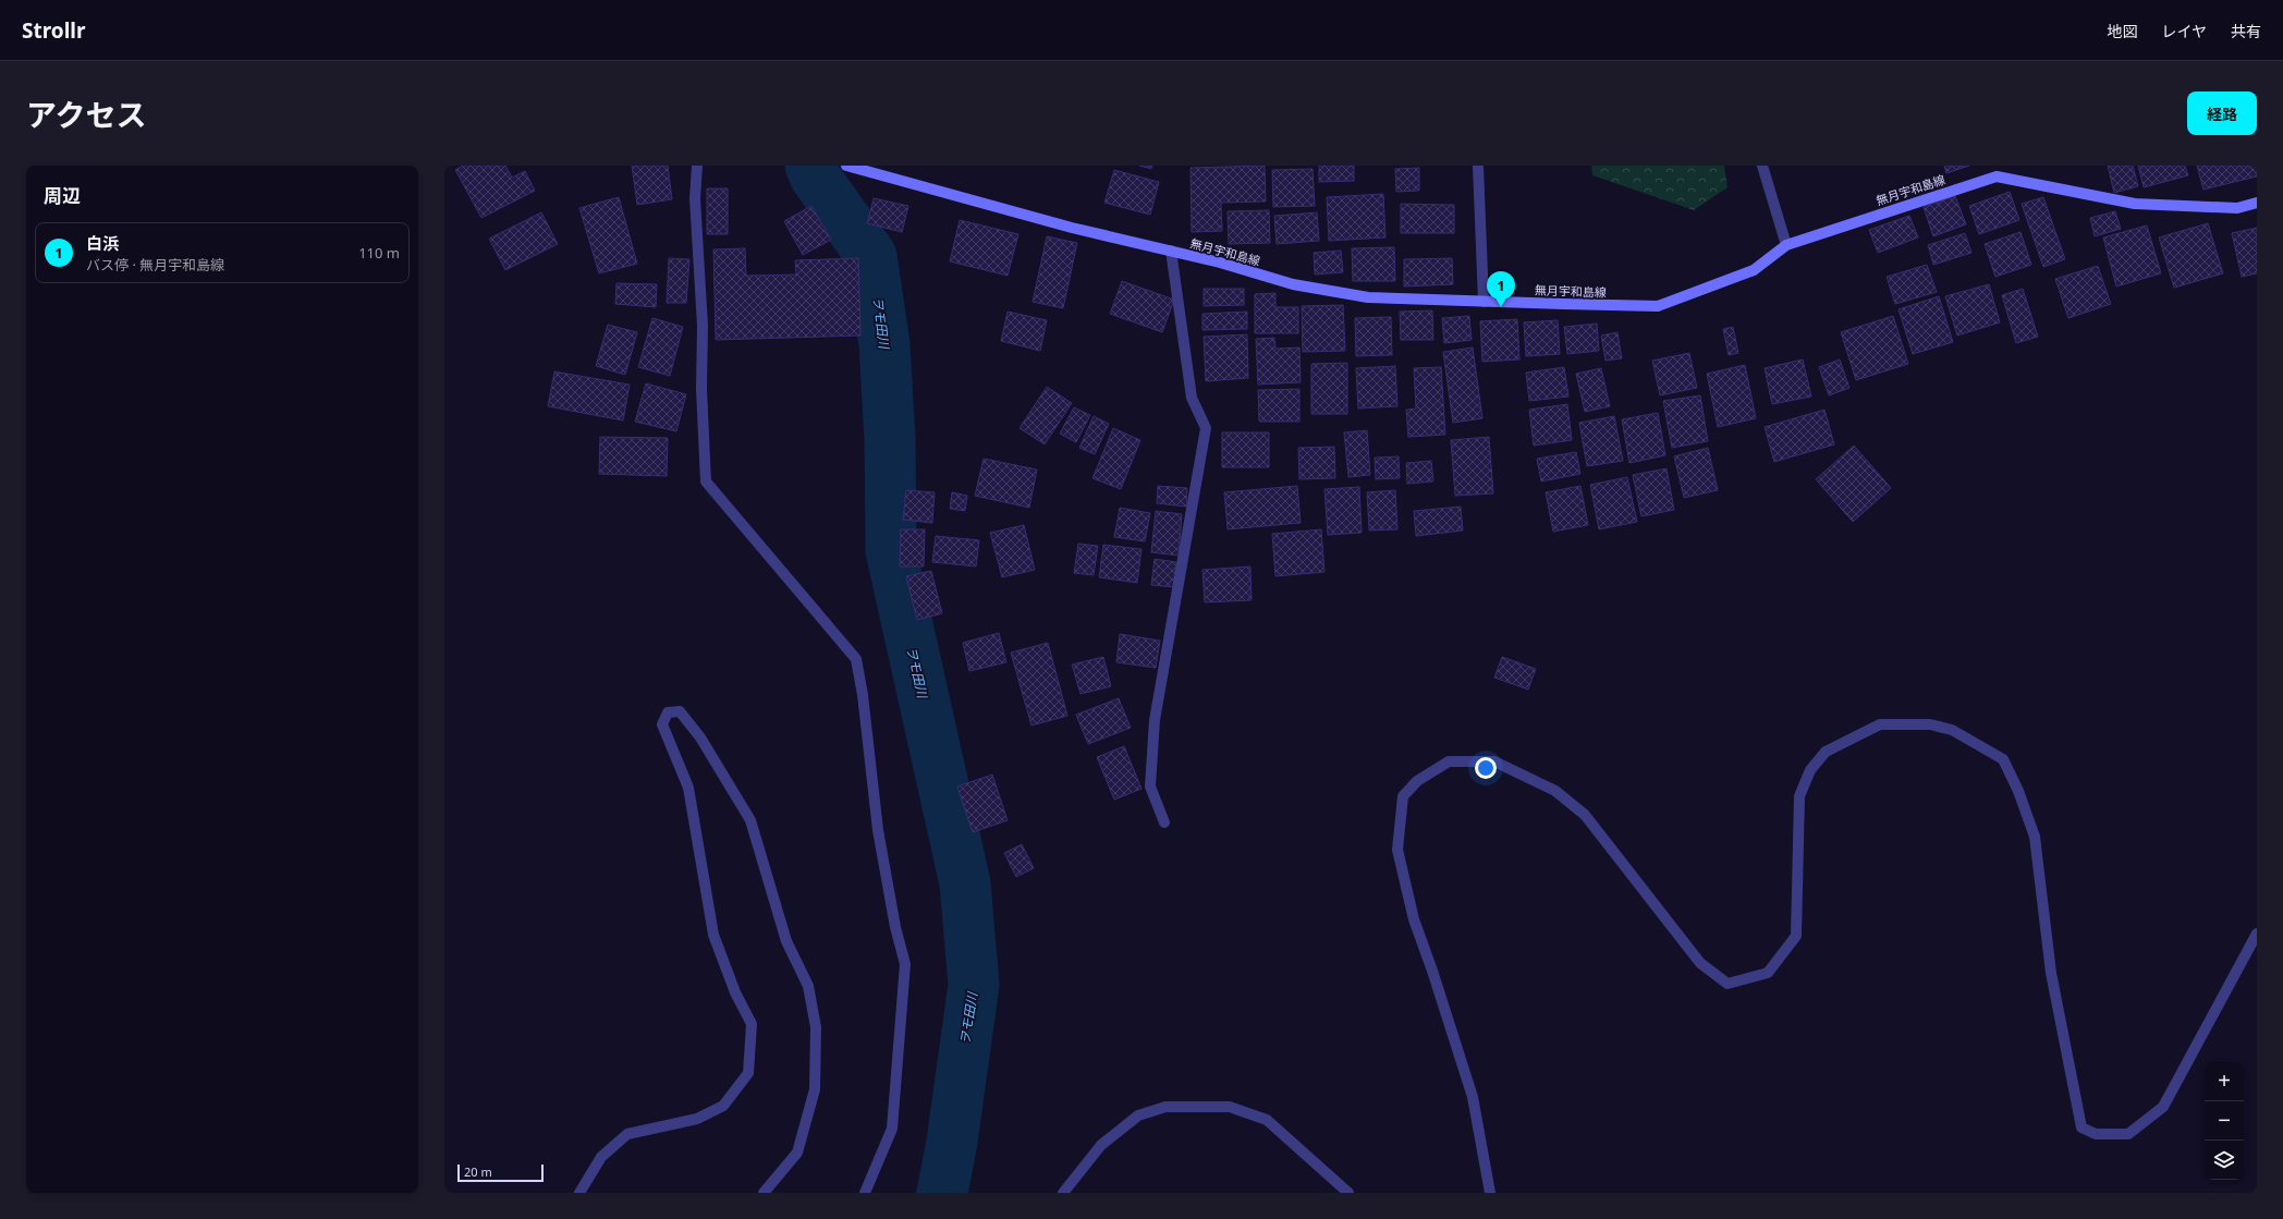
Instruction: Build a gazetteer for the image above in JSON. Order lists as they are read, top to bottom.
{
  "streets": {
    "main road": ["無月宇和島線"]
  },
  "water": ["ヲモ田川"],
  "scale_bar": "20 m",
  "page": {
    "header": "Strollr",
    "nav": ["地図", "レイヤ", "共有"],
    "title": "アクセス",
    "buttons": "経路",
    "heading": "周辺",
    "list": [
      {
        "mark": "1",
        "name": "白浜",
        "note": "バス停 · 無月宇和島線",
        "value": "110 m"
      }
    ],
    "pins": "1",
    "map_buttons": ["+", "−"],
    "scale": "20 m"
  }
}
